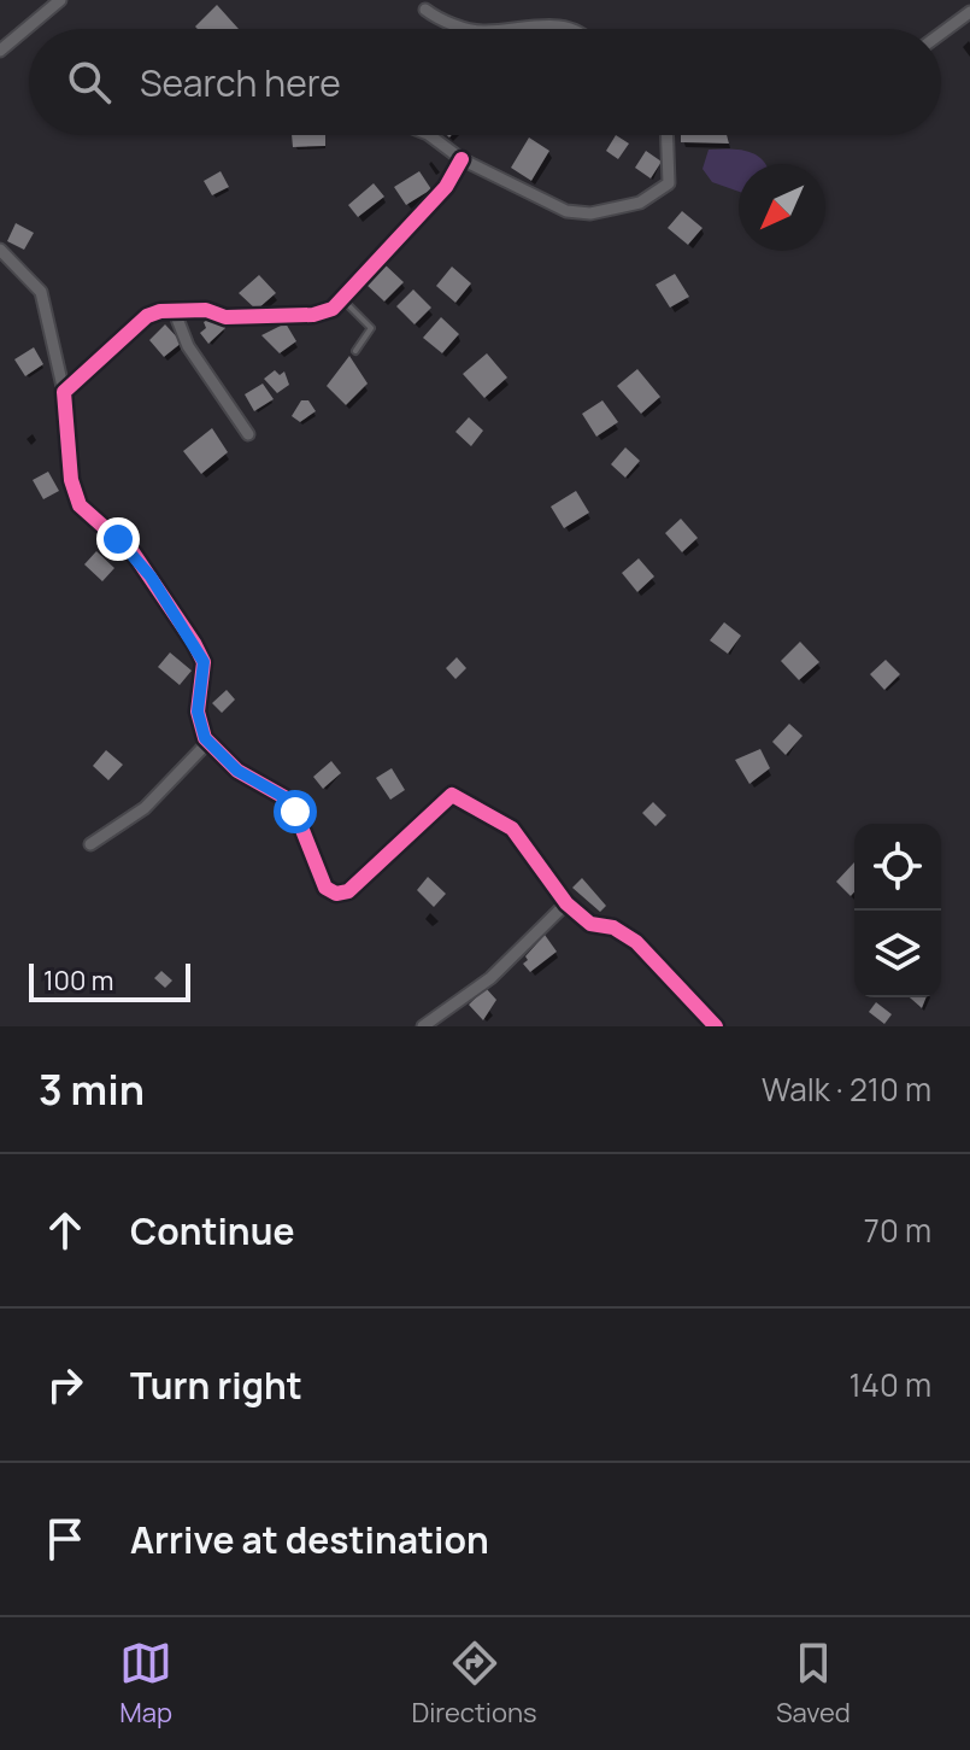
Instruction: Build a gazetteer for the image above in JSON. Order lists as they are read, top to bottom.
{
  "scale_bar": "100 m",
  "north": "bottom left",
  "page": {
    "search": "Search here",
    "scale": "100 m",
    "heading": ["3 min", "Walk · 210 m"],
    "list": [
      ["Continue", "70 m"],
      ["Turn right", "140 m"],
      "Arrive at destination"
    ],
    "nav": ["Map", "Directions", "Saved"]
  }
}
